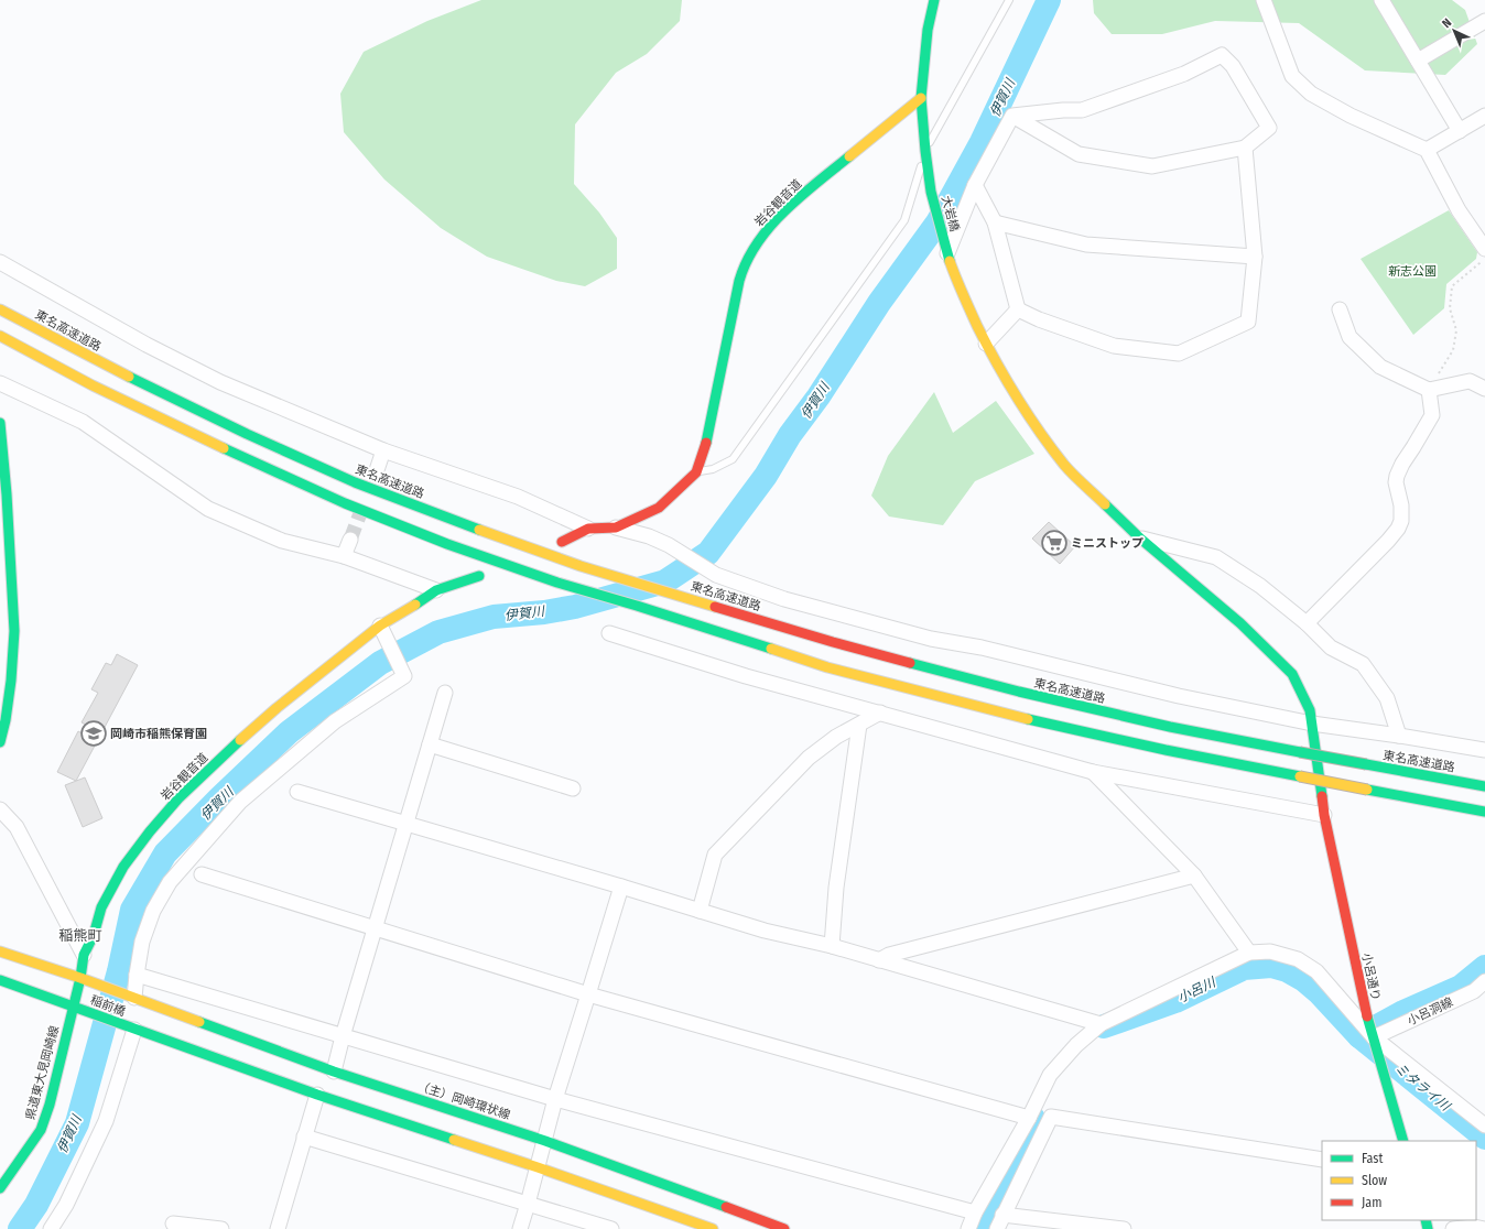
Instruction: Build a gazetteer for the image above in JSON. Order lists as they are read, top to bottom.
{
  "streets": {
    "main road": [
      "岩谷観音道",
      "大岩橋",
      "東名高速道路",
      "小呂通り",
      "稲前橋",
      "県道東大見岡崎線",
      "（主）岡崎環状線"
    ],
    "street": ["小呂洞線"]
  },
  "crossings": [
    ["岩谷観音道", "大岩橋"],
    ["岩谷観音道", "稲前橋"],
    ["岩谷観音道", "県道東大見岡崎線"],
    ["大岩橋", "小呂通り"],
    ["小呂通り", "小呂洞線"],
    ["稲前橋", "県道東大見岡崎線"],
    ["稲前橋", "（主）岡崎環状線"]
  ],
  "districts": ["稲熊町"],
  "water": ["伊賀川", "小呂川", "ミタライ川"],
  "parks": ["新志公園"],
  "places": {
    "supermarket": ["ミニストップ"],
    "school or university": ["岡崎市稲熊保育園"]
  },
  "legend": ["Fast", "Slow", "Jam"],
  "north": "top left"
}
